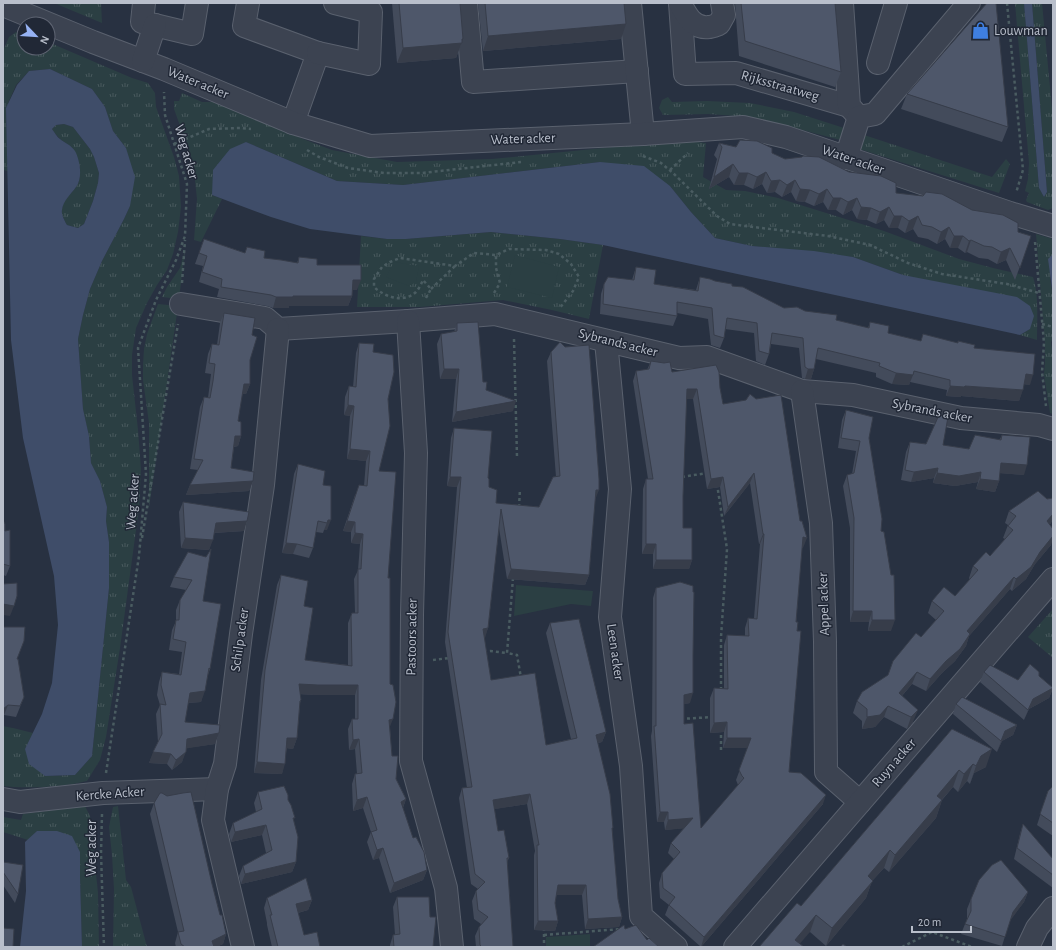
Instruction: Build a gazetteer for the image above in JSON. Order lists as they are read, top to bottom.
{
  "streets": {
    "street": [
      "Water acker",
      "Rijksstraatweg",
      "Sybrands acker",
      "Appel acker",
      "Pastoors acker",
      "Schilp acker",
      "Leen acker",
      "Ruyn acker",
      "Kercke Acker"
    ],
    "path": ["Weg acker"]
  },
  "crossings": [
    ["Water acker", "Weg acker"],
    ["Weg acker", "Kercke Acker"],
    ["Sybrands acker", "Appel acker"],
    ["Sybrands acker", "Pastoors acker"],
    ["Sybrands acker", "Schilp acker"],
    ["Sybrands acker", "Leen acker"],
    ["Appel acker", "Ruyn acker"],
    ["Schilp acker", "Kercke Acker"]
  ],
  "places": {
    "shop": ["Louwman"]
  },
  "scale_bar": "20 m",
  "north": "bottom right"
}
